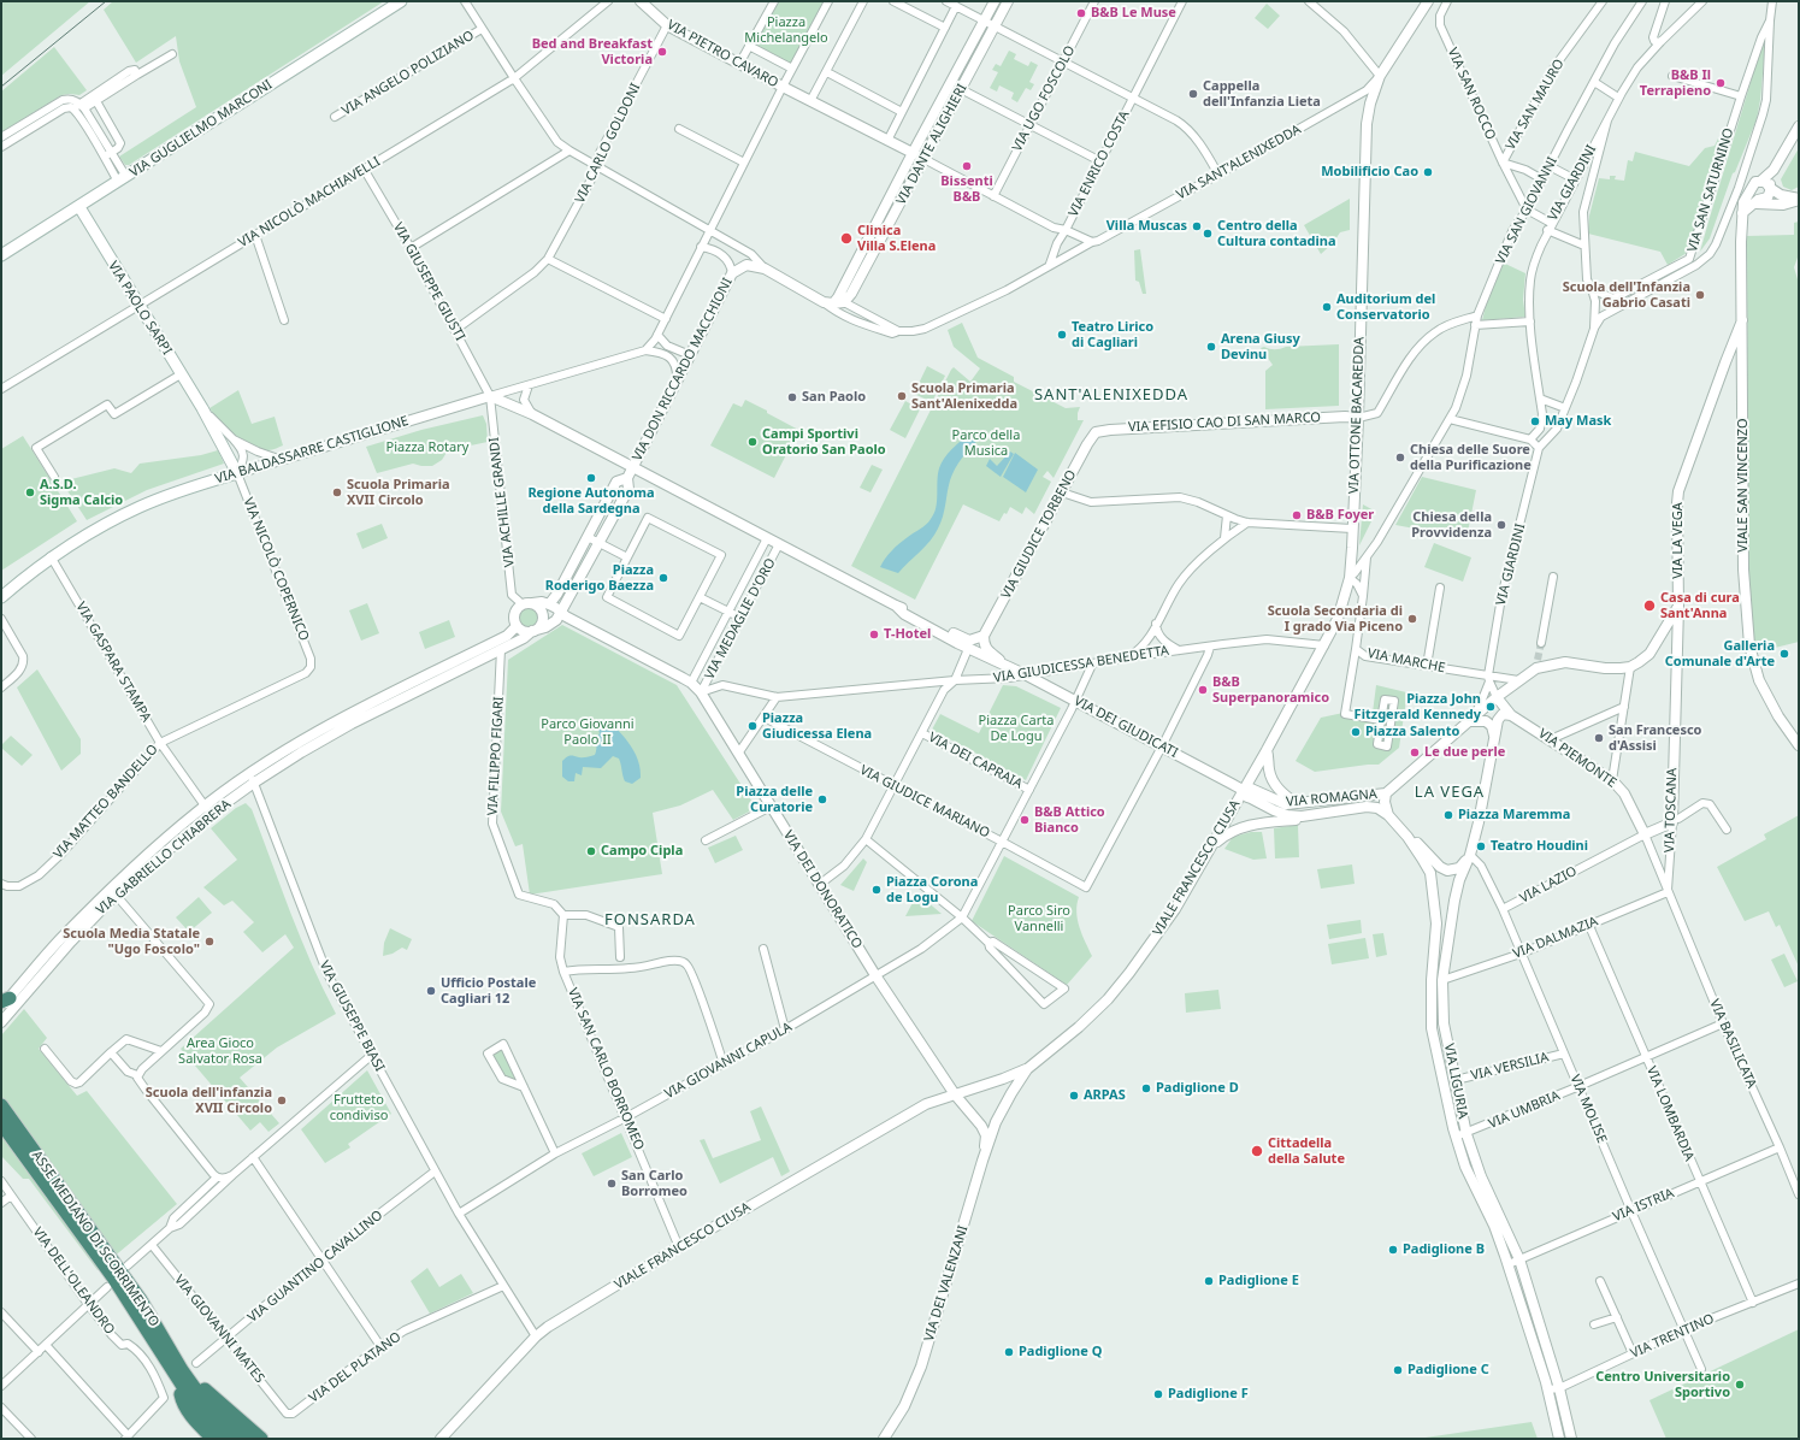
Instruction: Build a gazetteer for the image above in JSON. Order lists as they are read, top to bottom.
{
  "streets": {
    "highway": ["ASSE MEDIANO DI SCORRIMENTO"],
    "main road": ["VIA GUGLIELMO MARCONI", "VIA PAOLO SARPI", "VIA BALDASSARRE CASTIGLIONE"],
    "street": [
      "VIA PIETRO CAVARO",
      "VIA ANGELO POLIZIANO",
      "VIA SAN ROCCO",
      "VIA UGO FOSCOLO",
      "VIA SAN MAURO",
      "VIA CARLO GOLDONI",
      "VIA DANTE ALIGHIERI",
      "VIA SANT'ALENIXEDDA",
      "VIA ENRICO COSTA",
      "VIA GIARDINI",
      "VIA SAN SATURNINO",
      "VIA NICOLÒ MACHIAVELLI",
      "VIA SAN GIOVANNI",
      "VIA GIUSEPPE GIUSTI",
      "VIA DON RICCARDO MACCHIONI",
      "VIA OTTONE BACAREDDA",
      "VIA EFISIO CAO DI SAN MARCO",
      "VIALE SAN VINCENZO",
      "VIA ACHILLE GRANDI",
      "VIA GIUDICE TORBENO",
      "VIA LA VEGA",
      "VIA NICOLÒ COPERNICO",
      "VIA MEDAGLIE D'ORO",
      "VIA MARCHE",
      "VIA GASPARA STAMPA",
      "VIA GIUDICESSA BENEDETTA",
      "VIA DEI GIUDICATI",
      "VIA FILIPPO FIGARI",
      "VIA PIEMONTE",
      "VIA DEI CAPRAIA",
      "VIA ROMAGNA",
      "VIA MATTEO BANDELLO",
      "VIA GIUDICE MARIANO",
      "VIA TOSCANA",
      "VIA GABRIELLO CHIABRERA",
      "VIALE FRANCESCO CIUSA",
      "VIA LAZIO",
      "VIA DEI DONORATICO",
      "VIA DALMAZIA",
      "VIA GIUSEPPE BIASI",
      "VIA BASILICATA",
      "VIA GIOVANNI CAPULA",
      "VIA VERSILIA",
      "VIA SAN CARLO BORROMEO",
      "VIA LIGURIA",
      "VIA MOLISE",
      "VIA UMBRIA",
      "VIA LOMBARDIA",
      "VIA ISTRIA",
      "VIA GUANTINO CAVALLINO",
      "VIA DELL'OLEANDRO",
      "VIA DEI VALENZANI",
      "VIA GIOVANNI MATES",
      "VIA TRENTINO",
      "VIA DEL PLATANO"
    ]
  },
  "crossings": [
    ["VIA PIETRO CAVARO", "VIA CARLO GOLDONI"],
    ["VIA PIETRO CAVARO", "VIA DANTE ALIGHIERI"],
    ["VIA SAN ROCCO", "VIA SAN MAURO"],
    ["VIA SAN ROCCO", "VIA SAN GIOVANNI"],
    ["VIA GUGLIELMO MARCONI", "VIA PAOLO SARPI"],
    ["VIA CARLO GOLDONI", "VIA GIUSEPPE GIUSTI"],
    ["VIA SANT'ALENIXEDDA", "VIA OTTONE BACAREDDA"],
    ["VIA GIARDINI", "VIA MARCHE"],
    ["VIA SAN SATURNINO", "VIALE SAN VINCENZO"],
    ["VIA NICOLÒ MACHIAVELLI", "VIA GIUSEPPE GIUSTI"],
    ["VIA NICOLÒ MACHIAVELLI", "VIA PAOLO SARPI"],
    ["VIA SAN GIOVANNI", "VIA OTTONE BACAREDDA"],
    ["VIA SAN GIOVANNI", "VIA MARCHE"],
    ["VIA GIUSEPPE GIUSTI", "VIA BALDASSARRE CASTIGLIONE"],
    ["VIA GIUSEPPE GIUSTI", "VIA ACHILLE GRANDI"],
    ["VIA GIUSEPPE GIUSTI", "VIA DEI GIUDICATI"],
    ["VIA PAOLO SARPI", "VIA BALDASSARRE CASTIGLIONE"],
    ["VIA PAOLO SARPI", "VIA NICOLÒ COPERNICO"],
    ["VIA DON RICCARDO MACCHIONI", "VIA DEI GIUDICATI"],
    ["VIA OTTONE BACAREDDA", "VIA EFISIO CAO DI SAN MARCO"],
    ["VIA OTTONE BACAREDDA", "VIA GIUDICESSA BENEDETTA"],
    ["VIA OTTONE BACAREDDA", "VIA DEI GIUDICATI"],
    ["VIA OTTONE BACAREDDA", "VIA ROMAGNA"],
    ["VIA OTTONE BACAREDDA", "VIALE FRANCESCO CIUSA"],
    ["VIA EFISIO CAO DI SAN MARCO", "VIA GIUDICE TORBENO"],
    ["VIA BALDASSARRE CASTIGLIONE", "VIA ACHILLE GRANDI"],
    ["VIA BALDASSARRE CASTIGLIONE", "VIA NICOLÒ COPERNICO"],
    ["VIA BALDASSARRE CASTIGLIONE", "VIA GASPARA STAMPA"],
    ["VIA BALDASSARRE CASTIGLIONE", "VIA DEI GIUDICATI"],
    ["VIALE SAN VINCENZO", "VIA LA VEGA"],
    ["VIA ACHILLE GRANDI", "VIA DEI GIUDICATI"],
    ["VIA ACHILLE GRANDI", "VIA GABRIELLO CHIABRERA"],
    ["VIA GIUDICE TORBENO", "VIA DEI GIUDICATI"],
    ["VIA LA VEGA", "VIA TOSCANA"],
    ["VIA NICOLÒ COPERNICO", "VIA MATTEO BANDELLO"],
    ["VIA MEDAGLIE D'ORO", "VIA GIUDICESSA BENEDETTA"],
    ["VIA MEDAGLIE D'ORO", "VIA DEI GIUDICATI"],
    ["VIA MEDAGLIE D'ORO", "VIA DEI DONORATICO"],
    ["VIA GASPARA STAMPA", "VIA MATTEO BANDELLO"],
    ["VIA GASPARA STAMPA", "VIA GABRIELLO CHIABRERA"],
    ["VIA GIUDICESSA BENEDETTA", "VIA DEI GIUDICATI"],
    ["VIA DEI GIUDICATI", "VIA ROMAGNA"],
    ["VIA DEI GIUDICATI", "VIA GIUDICE MARIANO"],
    ["VIA DEI GIUDICATI", "VIALE FRANCESCO CIUSA"],
    ["VIA FILIPPO FIGARI", "VIA GABRIELLO CHIABRERA"],
    ["VIA FILIPPO FIGARI", "VIA SAN CARLO BORROMEO"],
    ["VIA PIEMONTE", "VIA TOSCANA"],
    ["VIA PIEMONTE", "VIA LAZIO"],
    ["VIA PIEMONTE", "VIA DALMAZIA"],
    ["VIA PIEMONTE", "VIA BASILICATA"],
    ["VIA PIEMONTE", "VIA LIGURIA"],
    ["VIA ROMAGNA", "VIALE FRANCESCO CIUSA"],
    ["VIA TOSCANA", "VIA LAZIO"],
    ["VIA TOSCANA", "VIA DALMAZIA"],
    ["VIA TOSCANA", "VIA BASILICATA"],
    ["VIA GABRIELLO CHIABRERA", "VIA DEI DONORATICO"],
    ["VIA GABRIELLO CHIABRERA", "VIA GIUSEPPE BIASI"],
    ["VIALE FRANCESCO CIUSA", "VIA DEI DONORATICO"],
    ["VIALE FRANCESCO CIUSA", "VIA GIUSEPPE BIASI"],
    ["VIALE FRANCESCO CIUSA", "VIA SAN CARLO BORROMEO"],
    ["VIALE FRANCESCO CIUSA", "VIA DEI VALENZANI"],
    ["VIA LAZIO", "VIA MOLISE"],
    ["VIA DEI DONORATICO", "VIA GIOVANNI CAPULA"],
    ["VIA DALMAZIA", "VIA BASILICATA"],
    ["VIA DALMAZIA", "VIA LIGURIA"],
    ["VIA DALMAZIA", "VIA MOLISE"],
    ["VIA DALMAZIA", "VIA LOMBARDIA"],
    ["VIA GIUSEPPE BIASI", "VIA GIOVANNI CAPULA"],
    ["VIA GIUSEPPE BIASI", "VIA GUANTINO CAVALLINO"],
    ["VIA GIUSEPPE BIASI", "VIA DEL PLATANO"],
    ["VIA BASILICATA", "VIA UMBRIA"],
    ["VIA BASILICATA", "VIA ISTRIA"],
    ["VIA GIOVANNI CAPULA", "VIA SAN CARLO BORROMEO"],
    ["VIA VERSILIA", "VIA LIGURIA"],
    ["VIA VERSILIA", "VIA MOLISE"],
    ["VIA LIGURIA", "VIA MOLISE"],
    ["VIA LIGURIA", "VIA UMBRIA"],
    ["VIA LIGURIA", "VIA ISTRIA"],
    ["VIA LIGURIA", "VIA TRENTINO"],
    ["VIA MOLISE", "VIA UMBRIA"],
    ["VIA MOLISE", "VIA ISTRIA"],
    ["VIA MOLISE", "VIA TRENTINO"],
    ["VIA UMBRIA", "VIA LOMBARDIA"],
    ["VIA LOMBARDIA", "VIA ISTRIA"],
    ["VIA LOMBARDIA", "VIA TRENTINO"],
    ["VIA GUANTINO CAVALLINO", "VIA GIOVANNI MATES"],
    ["VIA GIOVANNI MATES", "VIA DEL PLATANO"]
  ],
  "districts": ["SANT'ALENIXEDDA", "LA VEGA", "FONSARDA"],
  "parks": [
    "Piazza Michelangelo",
    "Parco della Musica",
    "Piazza Rotary",
    "Piazza Carta De Logu",
    "Parco Giovanni Paolo II",
    "Parco Siro Vannelli",
    "Area Gioco Salvator Rosa",
    "Frutteto condiviso"
  ],
  "places": [
    "B&B Le Muse",
    "Bed and Breakfast Victoria",
    "B&B Il Terrapieno",
    "Cappella dell'Infanzia Lieta",
    "Bissenti B&B",
    "Mobilificio Cao",
    "Villa Muscas",
    "Centro della Cultura contadina",
    "Clinica Villa S.Elena",
    "Scuola dell'Infanzia Gabrio Casati",
    "Auditorium del Conservatorio",
    "Teatro Lirico di Cagliari",
    "Arena Giusy Devinu",
    "Scuola Primaria Sant'Alenixedda",
    "San Paolo",
    "May Mask",
    "Campi Sportivi Oratorio San Paolo",
    "Chiesa delle Suore della Purificazione",
    "Regione Autonoma della Sardegna",
    "A.S.D. Sigma Calcio",
    "Scuola Primaria XVII Circolo",
    "B&B Foyer",
    "Chiesa della Provvidenza",
    "Piazza Roderigo Baezza",
    "Casa di cura Sant'Anna",
    "Scuola Secondaria di I grado Via Piceno",
    "T-Hotel",
    "Galleria Comunale d'Arte",
    "B&B Superpanoramico",
    "Piazza John Fitzgerald Kennedy",
    "Piazza Giudicessa Elena",
    "Piazza Salento",
    "San Francesco d'Assisi",
    "Le due perle",
    "Piazza delle Curatorie",
    "Piazza Maremma",
    "B&B Attico Bianco",
    "Teatro Houdini",
    "Campo Cipla",
    "Piazza Corona de Logu",
    "Scuola Media Statale \"Ugo Foscolo\"",
    "Ufficio Postale Cagliari 12",
    "Padiglione D",
    "ARPAS",
    "Scuola dell'infanzia XVII Circolo",
    "Cittadella della Salute",
    "San Carlo Borromeo",
    "Padiglione B",
    "Padiglione E",
    "Padiglione Q",
    "Padiglione C",
    "Centro Universitario Sportivo",
    "Padiglione F"
  ]
}
